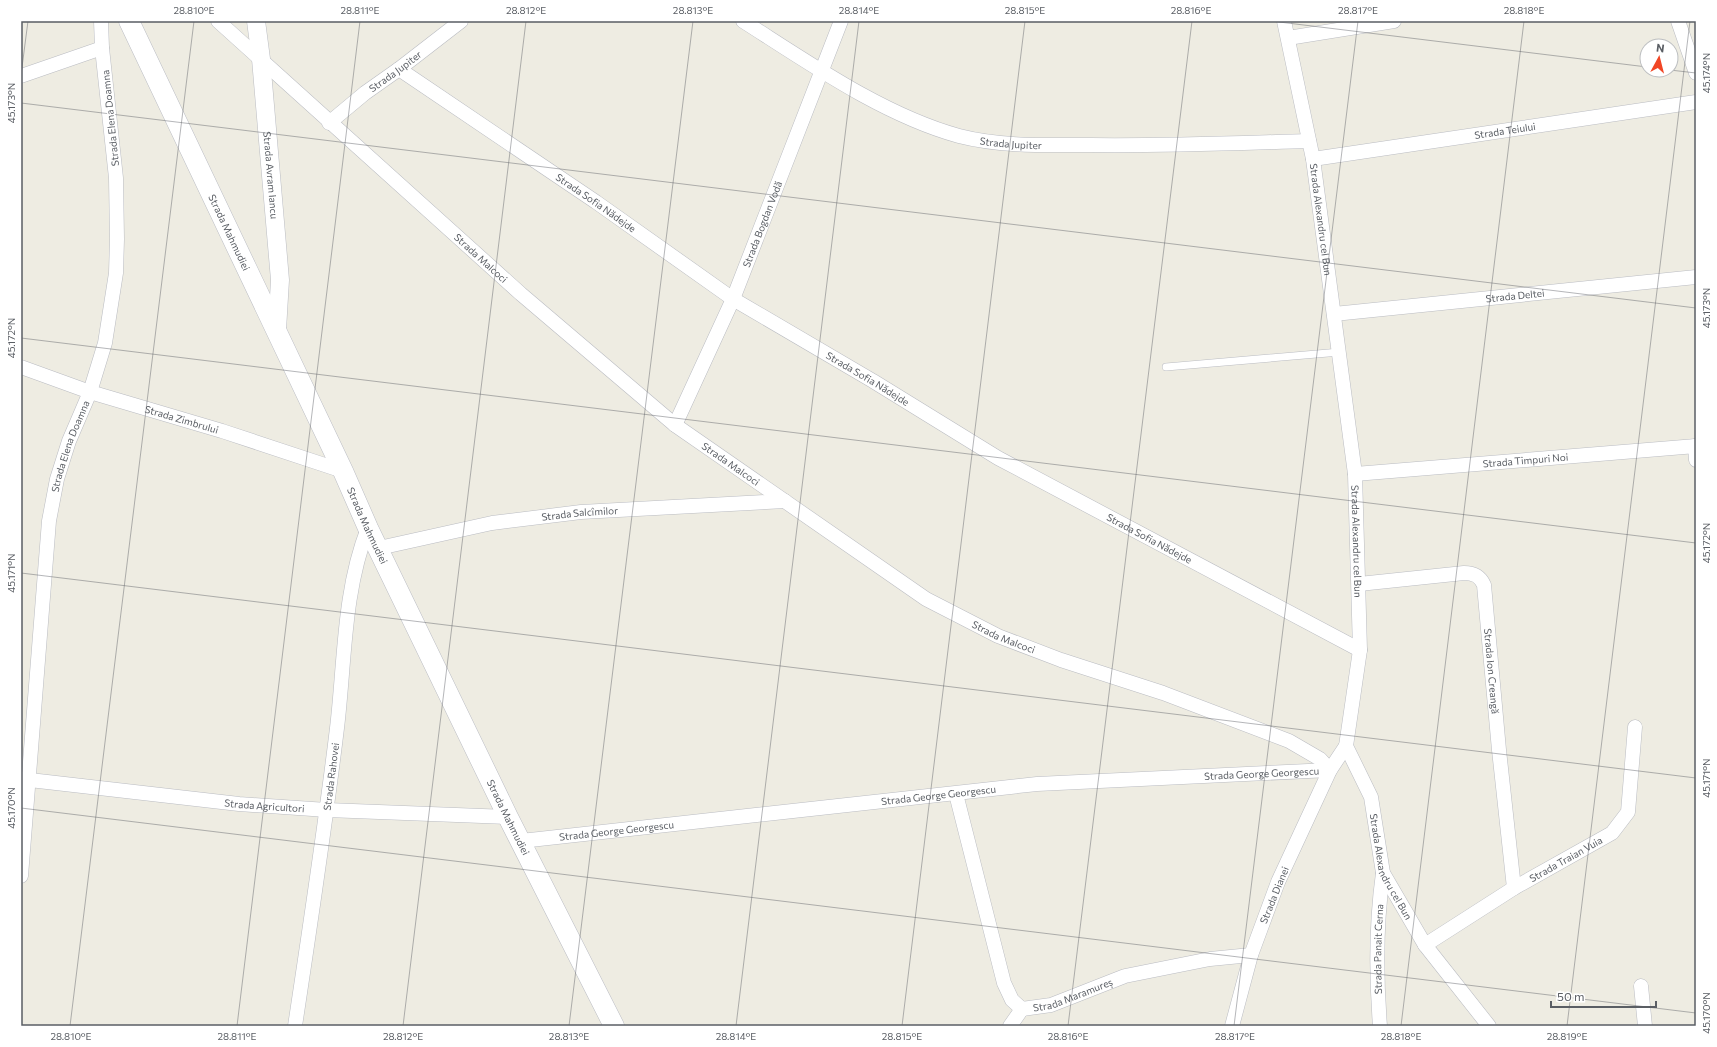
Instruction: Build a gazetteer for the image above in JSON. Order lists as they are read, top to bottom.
{
  "streets": {
    "main road": ["Strada Mahmudiei"],
    "street": [
      "Strada Jupiter",
      "Strada Elena Doamna",
      "Strada Teiului",
      "Strada Avram Iancu",
      "Strada Sofia Nădejde",
      "Strada Alexandru cel Bun",
      "Strada Bogdan Vodă",
      "Strada Malcoci",
      "Strada Deltei",
      "Strada Zimbrului",
      "Strada Timpuri Noi",
      "Strada Salcîmilor",
      "Strada Ion Creangă",
      "Strada George Georgescu",
      "Strada Rahovei",
      "Strada Agricultori",
      "Strada Traian Vuia",
      "Strada Dianei",
      "Strada Panait Cerna",
      "Strada Maramureș"
    ]
  },
  "crossings": [
    ["Strada Jupiter", "Strada Sofia Nădejde"],
    ["Strada Jupiter", "Strada Alexandru cel Bun"],
    ["Strada Jupiter", "Strada Bogdan Vodă"],
    ["Strada Jupiter", "Strada Malcoci"],
    ["Strada Elena Doamna", "Strada Zimbrului"],
    ["Strada Elena Doamna", "Strada Agricultori"],
    ["Strada Teiului", "Strada Alexandru cel Bun"],
    ["Strada Avram Iancu", "Strada Mahmudiei"],
    ["Strada Avram Iancu", "Strada Malcoci"],
    ["Strada Sofia Nădejde", "Strada Alexandru cel Bun"],
    ["Strada Sofia Nădejde", "Strada Bogdan Vodă"],
    ["Strada Alexandru cel Bun", "Strada Deltei"],
    ["Strada Alexandru cel Bun", "Strada Timpuri Noi"],
    ["Strada Alexandru cel Bun", "Strada Ion Creangă"],
    ["Strada Alexandru cel Bun", "Strada George Georgescu"],
    ["Strada Alexandru cel Bun", "Strada Traian Vuia"],
    ["Strada Alexandru cel Bun", "Strada Panait Cerna"],
    ["Strada Bogdan Vodă", "Strada Malcoci"],
    ["Strada Mahmudiei", "Strada Zimbrului"],
    ["Strada Mahmudiei", "Strada Salcîmilor"],
    ["Strada Mahmudiei", "Strada George Georgescu"],
    ["Strada Mahmudiei", "Strada Rahovei"],
    ["Strada Mahmudiei", "Strada Agricultori"],
    ["Strada Malcoci", "Strada Salcîmilor"],
    ["Strada Malcoci", "Strada George Georgescu"],
    ["Strada Malcoci", "Strada Dianei"],
    ["Strada Ion Creangă", "Strada Traian Vuia"],
    ["Strada George Georgescu", "Strada Dianei"],
    ["Strada George Georgescu", "Strada Maramureș"],
    ["Strada Rahovei", "Strada Agricultori"],
    ["Strada Dianei", "Strada Maramureș"]
  ],
  "scale_bar": "50 m",
  "north": "top",
  "coordinates": [
    "28.810°E",
    "28.811°E",
    "28.812°E",
    "28.813°E",
    "28.814°E",
    "28.815°E",
    "28.816°E",
    "28.817°E",
    "28.818°E",
    "45.174°N",
    "45.173°N",
    "45.172°N",
    "45.171°N",
    "45.170°N",
    "28.819°E"
  ]
}
